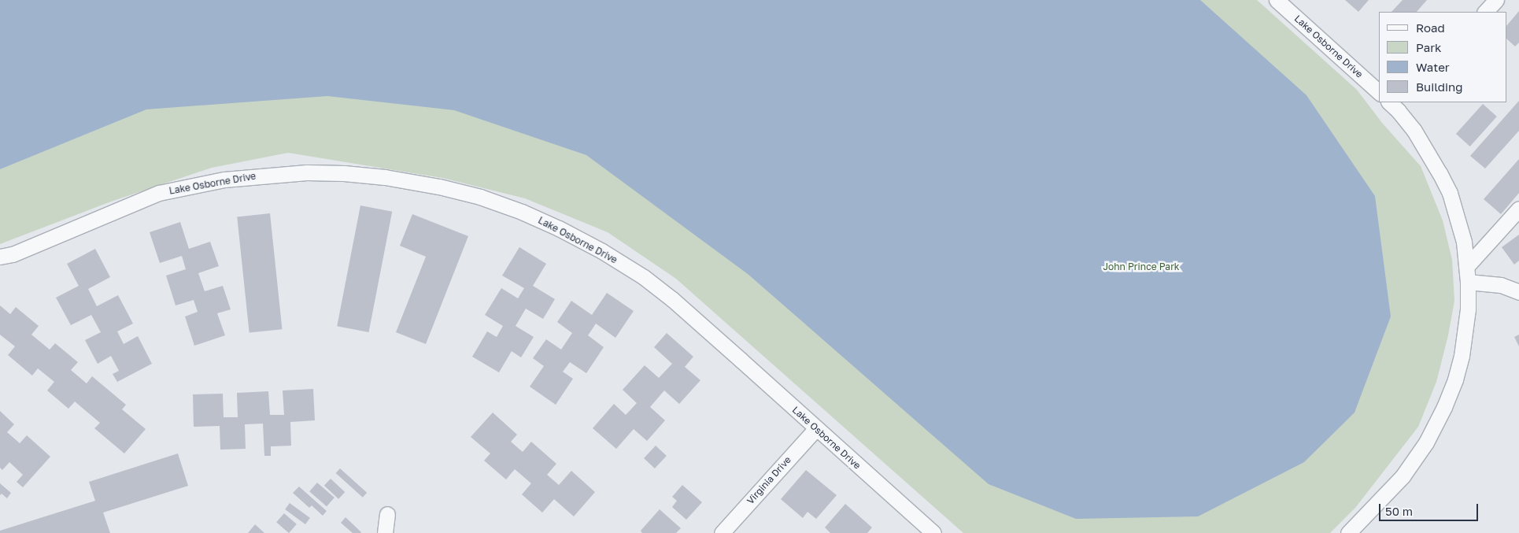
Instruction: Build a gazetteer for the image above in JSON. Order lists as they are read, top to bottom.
{
  "streets": {
    "street": ["Lake Osborne Drive", "Virginia Drive"]
  },
  "crossings": [
    ["Lake Osborne Drive", "Virginia Drive"]
  ],
  "parks": ["John Prince Park"],
  "legend": [
    "Road",
    "Park",
    "Water",
    "Building"
  ],
  "scale_bar": "50 m"
}
